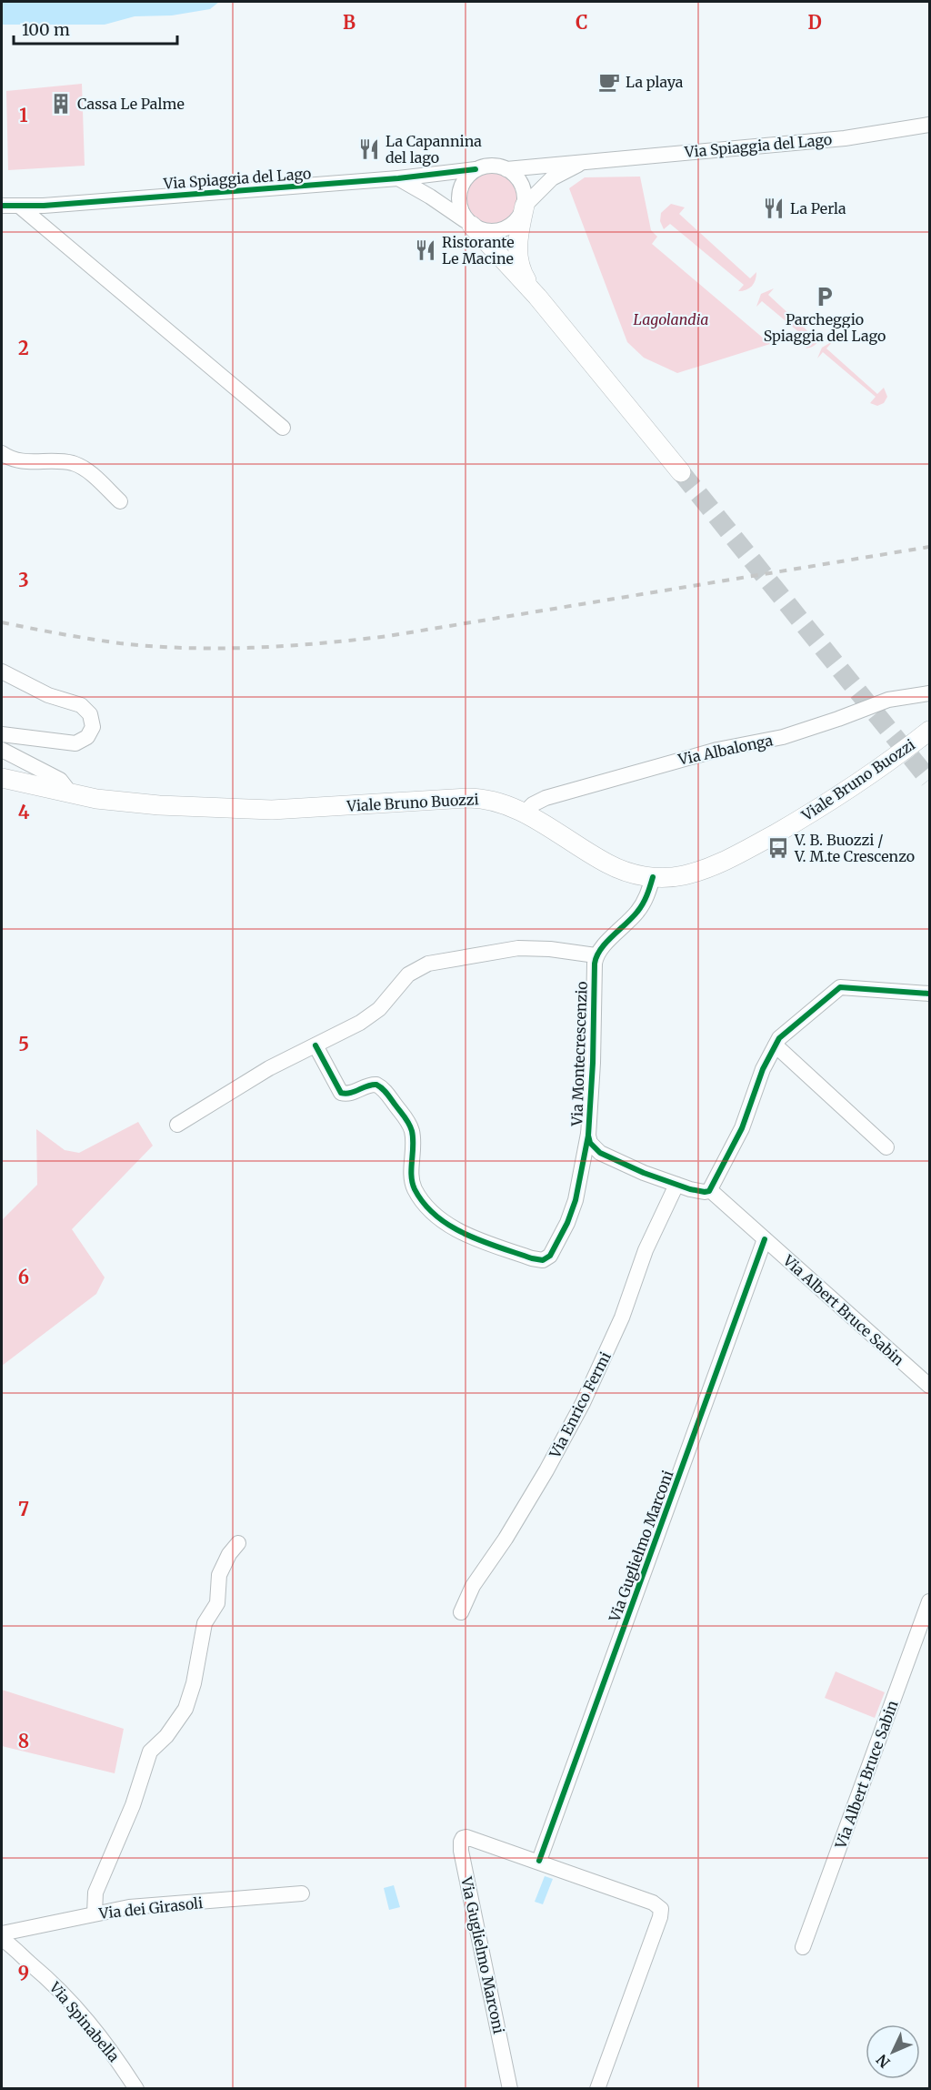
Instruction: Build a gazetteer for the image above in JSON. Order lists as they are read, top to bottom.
{
  "streets": {
    "main road": ["Viale Bruno Buozzi"],
    "street": [
      "Via Spiaggia del Lago",
      "Via Albalonga",
      "Via Montecrescenzio",
      "Via Albert Bruce Sabin",
      "Via Enrico Fermi",
      "Via Guglielmo Marconi",
      "Via dei Girasoli",
      "Via Spinabella"
    ]
  },
  "crossings": [
    ["Via Albalonga", "Viale Bruno Buozzi"],
    ["Via Montecrescenzio", "Via Albert Bruce Sabin"],
    ["Via Montecrescenzio", "Via Enrico Fermi"],
    ["Via Albert Bruce Sabin", "Via Guglielmo Marconi"]
  ],
  "parks": ["Lagolandia"],
  "places": {
    "cafe": ["La playa"],
    "building": ["Cassa Le Palme"],
    "restaurant": ["La Capannina del lago", "La Perla", "Ristorante Le Macine"],
    "parking": ["Parcheggio Spiaggia del Lago"],
    "bus stop": ["V. B. Buozzi / V. M.te Crescenzo"]
  },
  "scale_bar": "100 m",
  "north": "bottom left",
  "grid": {
    "columns": ["B", "C", "D"],
    "rows": [
      "1",
      "2",
      "3",
      "4",
      "5",
      "6",
      "7",
      "8",
      "9"
    ]
  }
}
